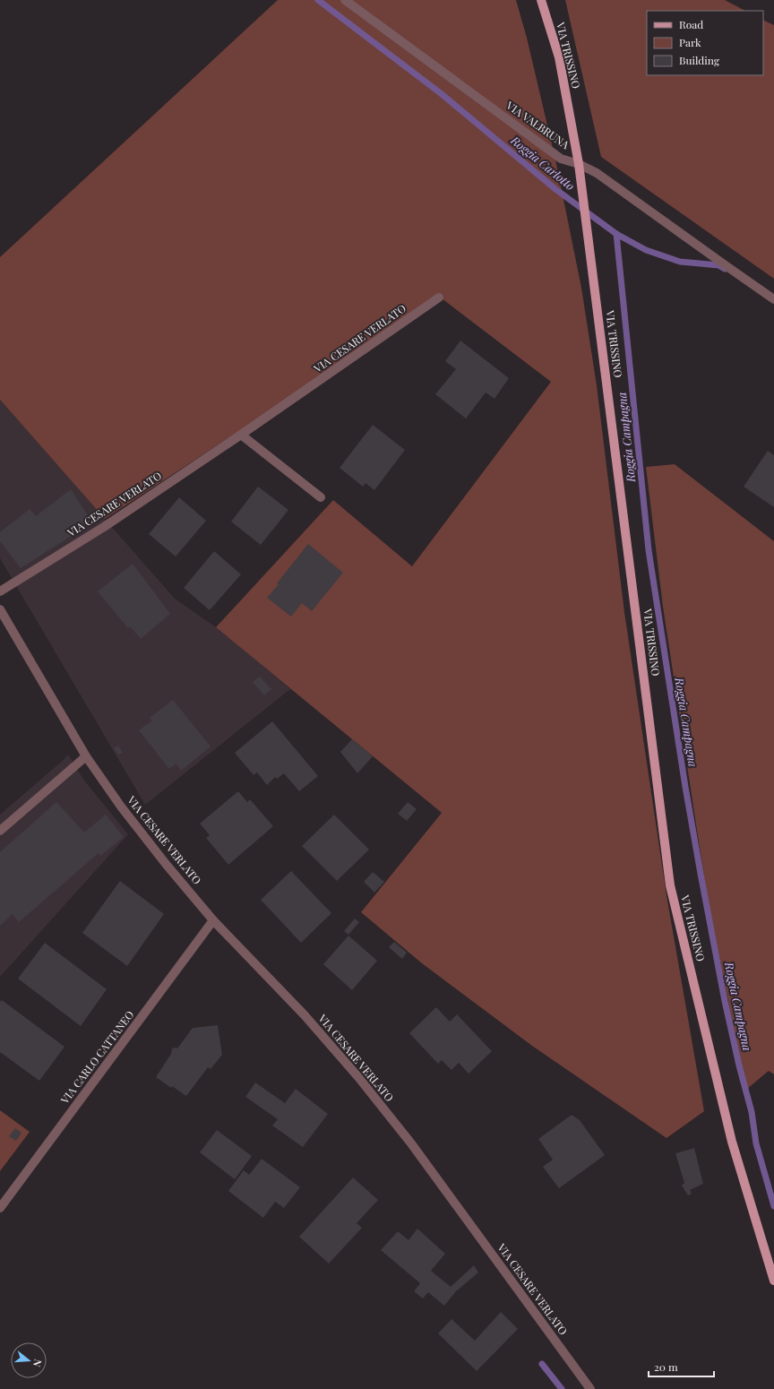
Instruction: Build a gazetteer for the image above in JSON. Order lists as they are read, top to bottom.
{
  "streets": {
    "main road": ["VIA TRISSINO"],
    "street": ["VIA VALBRUNA", "VIA CESARE VERLATO", "VIA CARLO CATTANEO"]
  },
  "crossings": [
    ["VIA TRISSINO", "VIA VALBRUNA"],
    ["VIA CESARE VERLATO", "VIA CARLO CATTANEO"]
  ],
  "water": ["Roggia Carlotto", "Roggia Campagna"],
  "legend": ["Road", "Park", "Building"],
  "scale_bar": "20 m",
  "north": "right"
}
